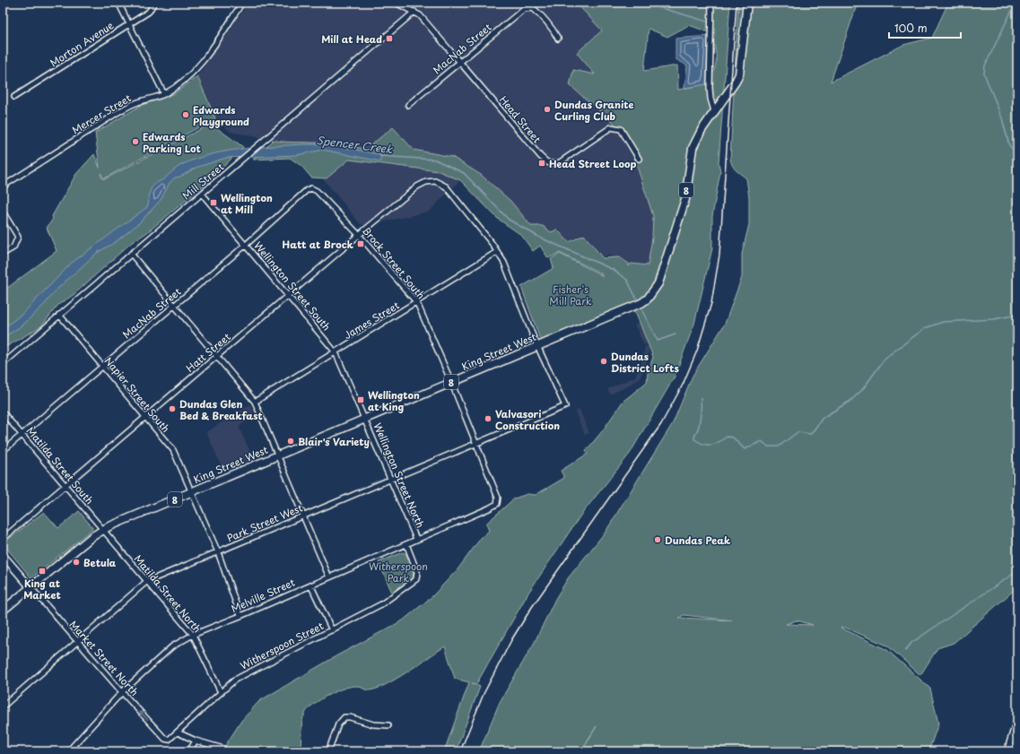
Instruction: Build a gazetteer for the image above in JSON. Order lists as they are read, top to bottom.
{
  "streets": {
    "main road": ["8", "King Street West"],
    "street": [
      "Morton Avenue",
      "MacNab Street",
      "Mercer Street",
      "Head Street",
      "Mill Street",
      "Brock Street South",
      "Wellington Street South",
      "James Street",
      "Hatt Street",
      "Napier Street South",
      "Matilda Street South",
      "Wellington Street North",
      "Park Street West",
      "Matilda Street North",
      "Melville Street",
      "Witherspoon Street",
      "Market Street North"
    ]
  },
  "crossings": [
    ["MacNab Street", "Head Street"],
    ["MacNab Street", "Brock Street South"],
    ["MacNab Street", "Wellington Street South"],
    ["MacNab Street", "Napier Street South"],
    ["MacNab Street", "Matilda Street South"],
    ["Head Street", "Mill Street"],
    ["Mill Street", "Wellington Street South"],
    ["Mill Street", "Napier Street South"],
    ["Brock Street South", "James Street"],
    ["Brock Street South", "King Street West"],
    ["Brock Street South", "Hatt Street"],
    ["Brock Street South", "Park Street West"],
    ["Brock Street South", "Melville Street"],
    ["Wellington Street South", "James Street"],
    ["Wellington Street South", "King Street West"],
    ["Wellington Street South", "Hatt Street"],
    ["Wellington Street South", "Wellington Street North"],
    ["James Street", "Hatt Street"],
    ["King Street West", "Napier Street South"],
    ["King Street West", "Matilda Street South"],
    ["King Street West", "Wellington Street North"],
    ["King Street West", "Park Street West"],
    ["King Street West", "Matilda Street North"],
    ["King Street West", "Market Street North"],
    ["Hatt Street", "Napier Street South"],
    ["Hatt Street", "Matilda Street South"],
    ["Napier Street South", "Park Street West"],
    ["Napier Street South", "Melville Street"],
    ["Matilda Street South", "Matilda Street North"],
    ["Wellington Street North", "Park Street West"],
    ["Wellington Street North", "Melville Street"],
    ["Park Street West", "Matilda Street North"],
    ["Park Street West", "Market Street North"],
    ["Matilda Street North", "Melville Street"],
    ["Matilda Street North", "Witherspoon Street"],
    ["Melville Street", "Witherspoon Street"],
    ["Melville Street", "Market Street North"],
    ["Witherspoon Street", "Market Street North"]
  ],
  "water": ["Spencer Creek"],
  "parks": ["Fisher's Mill Park", "Witherspoon Park"],
  "places": {
    "transit": [
      "Mill at Head",
      "Head Street Loop",
      "Wellington at Mill",
      "Hatt at Brock",
      "Wellington at King",
      "King at Market"
    ],
    "other": [
      "Dundas Granite Curling Club",
      "Edwards Playground",
      "Edwards Parking Lot",
      "Dundas District Lofts",
      "Dundas Glen Bed & Breakfast",
      "Valvasori Construction",
      "Blair's Variety",
      "Dundas Peak",
      "Betula"
    ]
  },
  "scale_bar": "100 m"
}
